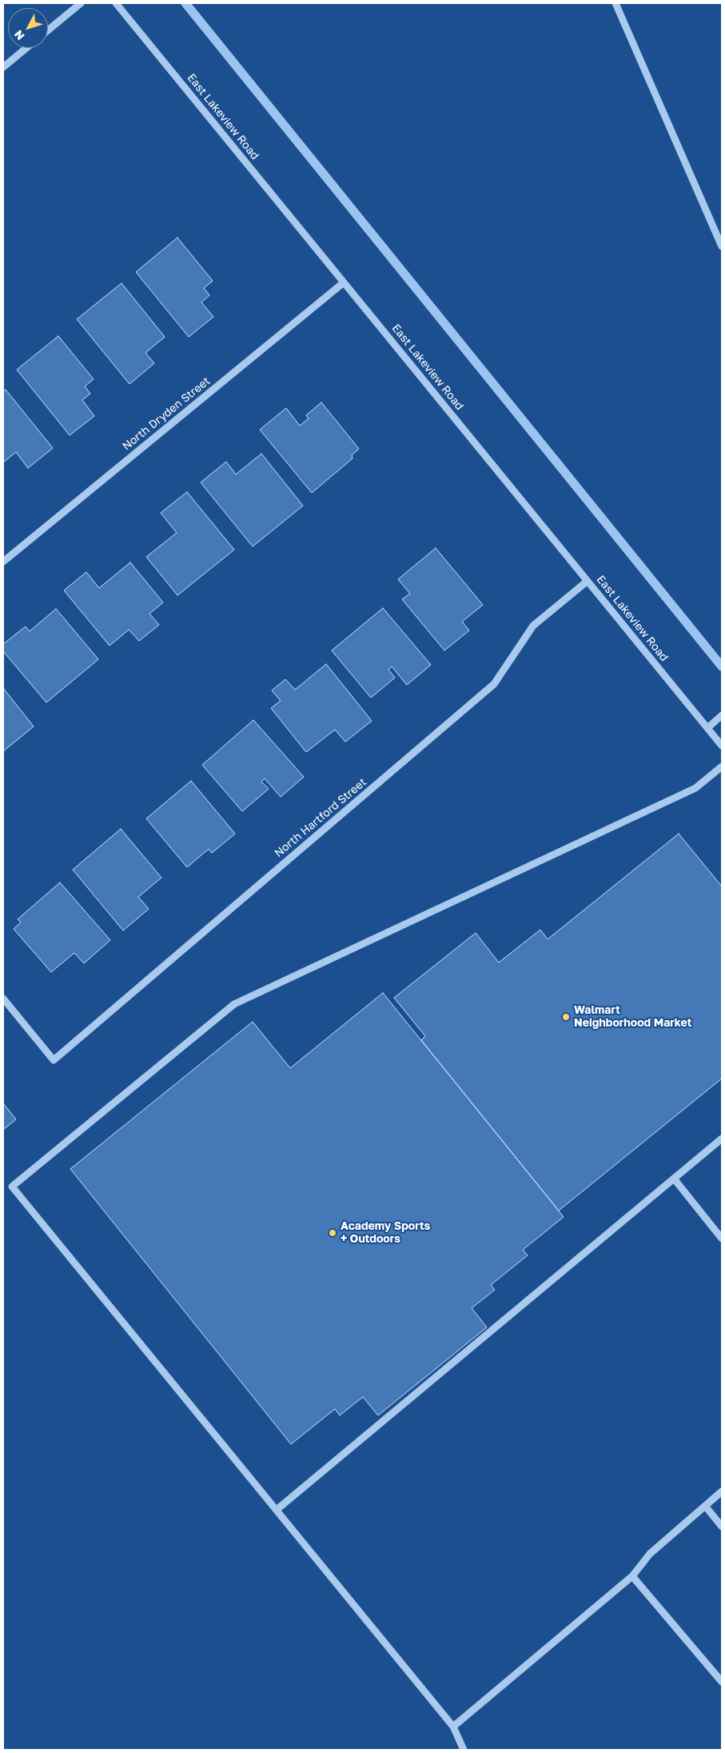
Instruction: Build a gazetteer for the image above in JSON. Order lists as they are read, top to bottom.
{
  "streets": {
    "street": ["East Lakeview Road", "North Dryden Street", "North Hartford Street"]
  },
  "crossings": [
    ["East Lakeview Road", "North Dryden Street"],
    ["East Lakeview Road", "North Hartford Street"]
  ],
  "places": ["Walmart Neighborhood Market", "Academy Sports + Outdoors"],
  "north": "bottom left"
}
